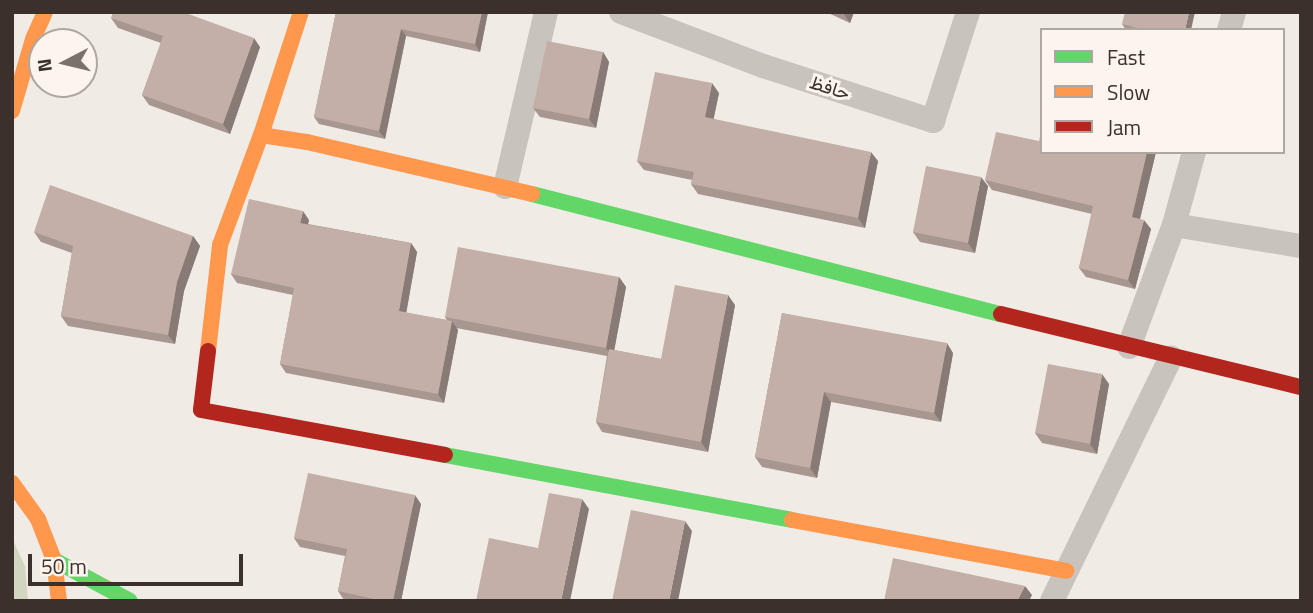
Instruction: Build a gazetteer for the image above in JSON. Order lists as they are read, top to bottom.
{
  "streets": {
    "street": ["حافظ"]
  },
  "legend": ["Fast", "Slow", "Jam"],
  "scale_bar": "50 m",
  "north": "left"
}
